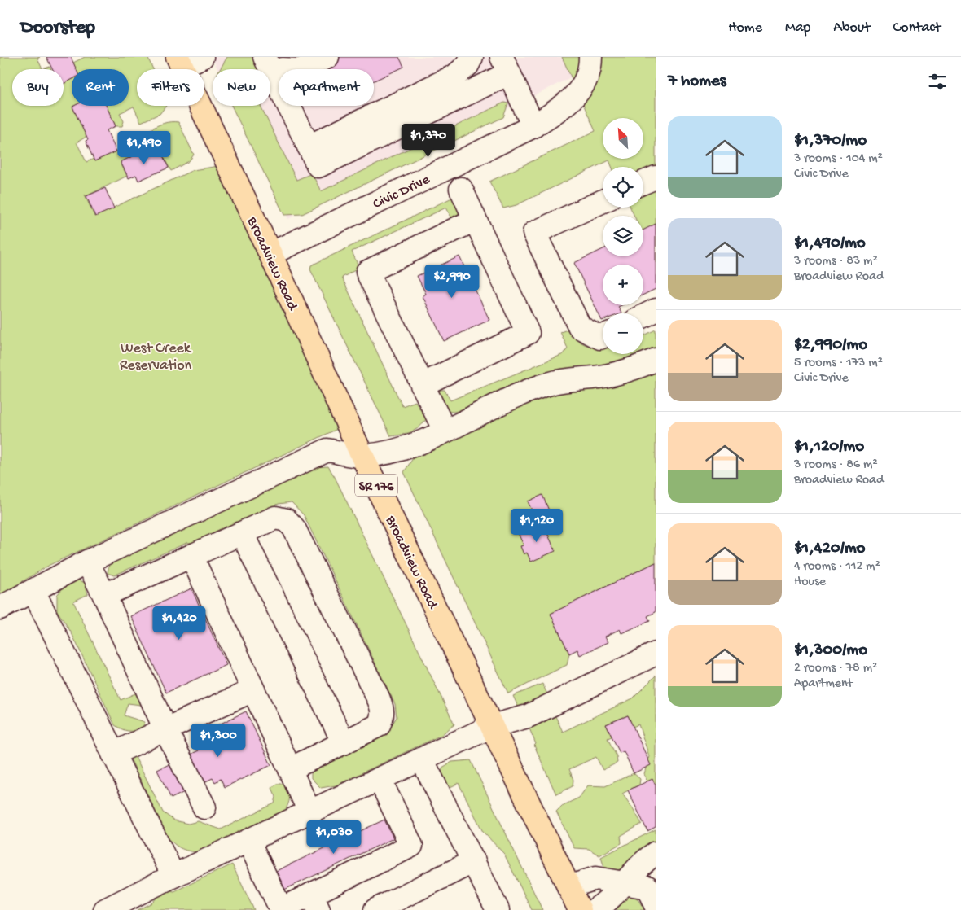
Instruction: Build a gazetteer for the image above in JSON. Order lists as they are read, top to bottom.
{
  "streets": {
    "main road": ["Broadview Road", "SR 176"],
    "street": ["Civic Drive"]
  },
  "crossings": [
    ["Civic Drive", "Broadview Road"]
  ],
  "parks": ["West Creek Reservation"],
  "north": "top left",
  "page": {
    "header": "Doorstep",
    "nav": [
      "Home",
      "Map",
      "About",
      "Contact"
    ],
    "heading": "7 homes",
    "chip": [
      "Buy",
      "Rent",
      "Filters",
      "New",
      "Apartment"
    ],
    "list": [
      {
        "name": "$1,370/mo",
        "note": "3 rooms · 104 m² · Civic Drive"
      },
      {
        "name": "$1,490/mo",
        "note": "3 rooms · 83 m² · Broadview Road"
      },
      {
        "name": "$2,990/mo",
        "note": "5 rooms · 173 m² · Civic Drive"
      },
      {
        "name": "$1,120/mo",
        "note": "3 rooms · 86 m² · Broadview Road"
      },
      {
        "name": "$1,420/mo",
        "note": "4 rooms · 112 m² · House"
      },
      {
        "name": "$1,300/mo",
        "note": "2 rooms · 78 m² · Apartment"
      }
    ],
    "map_buttons": ["+", "−"],
    "price": [
      "$1,370",
      "$1,490",
      "$2,990",
      "$1,120",
      "$1,420",
      "$1,300",
      "$1,030"
    ]
  }
}
